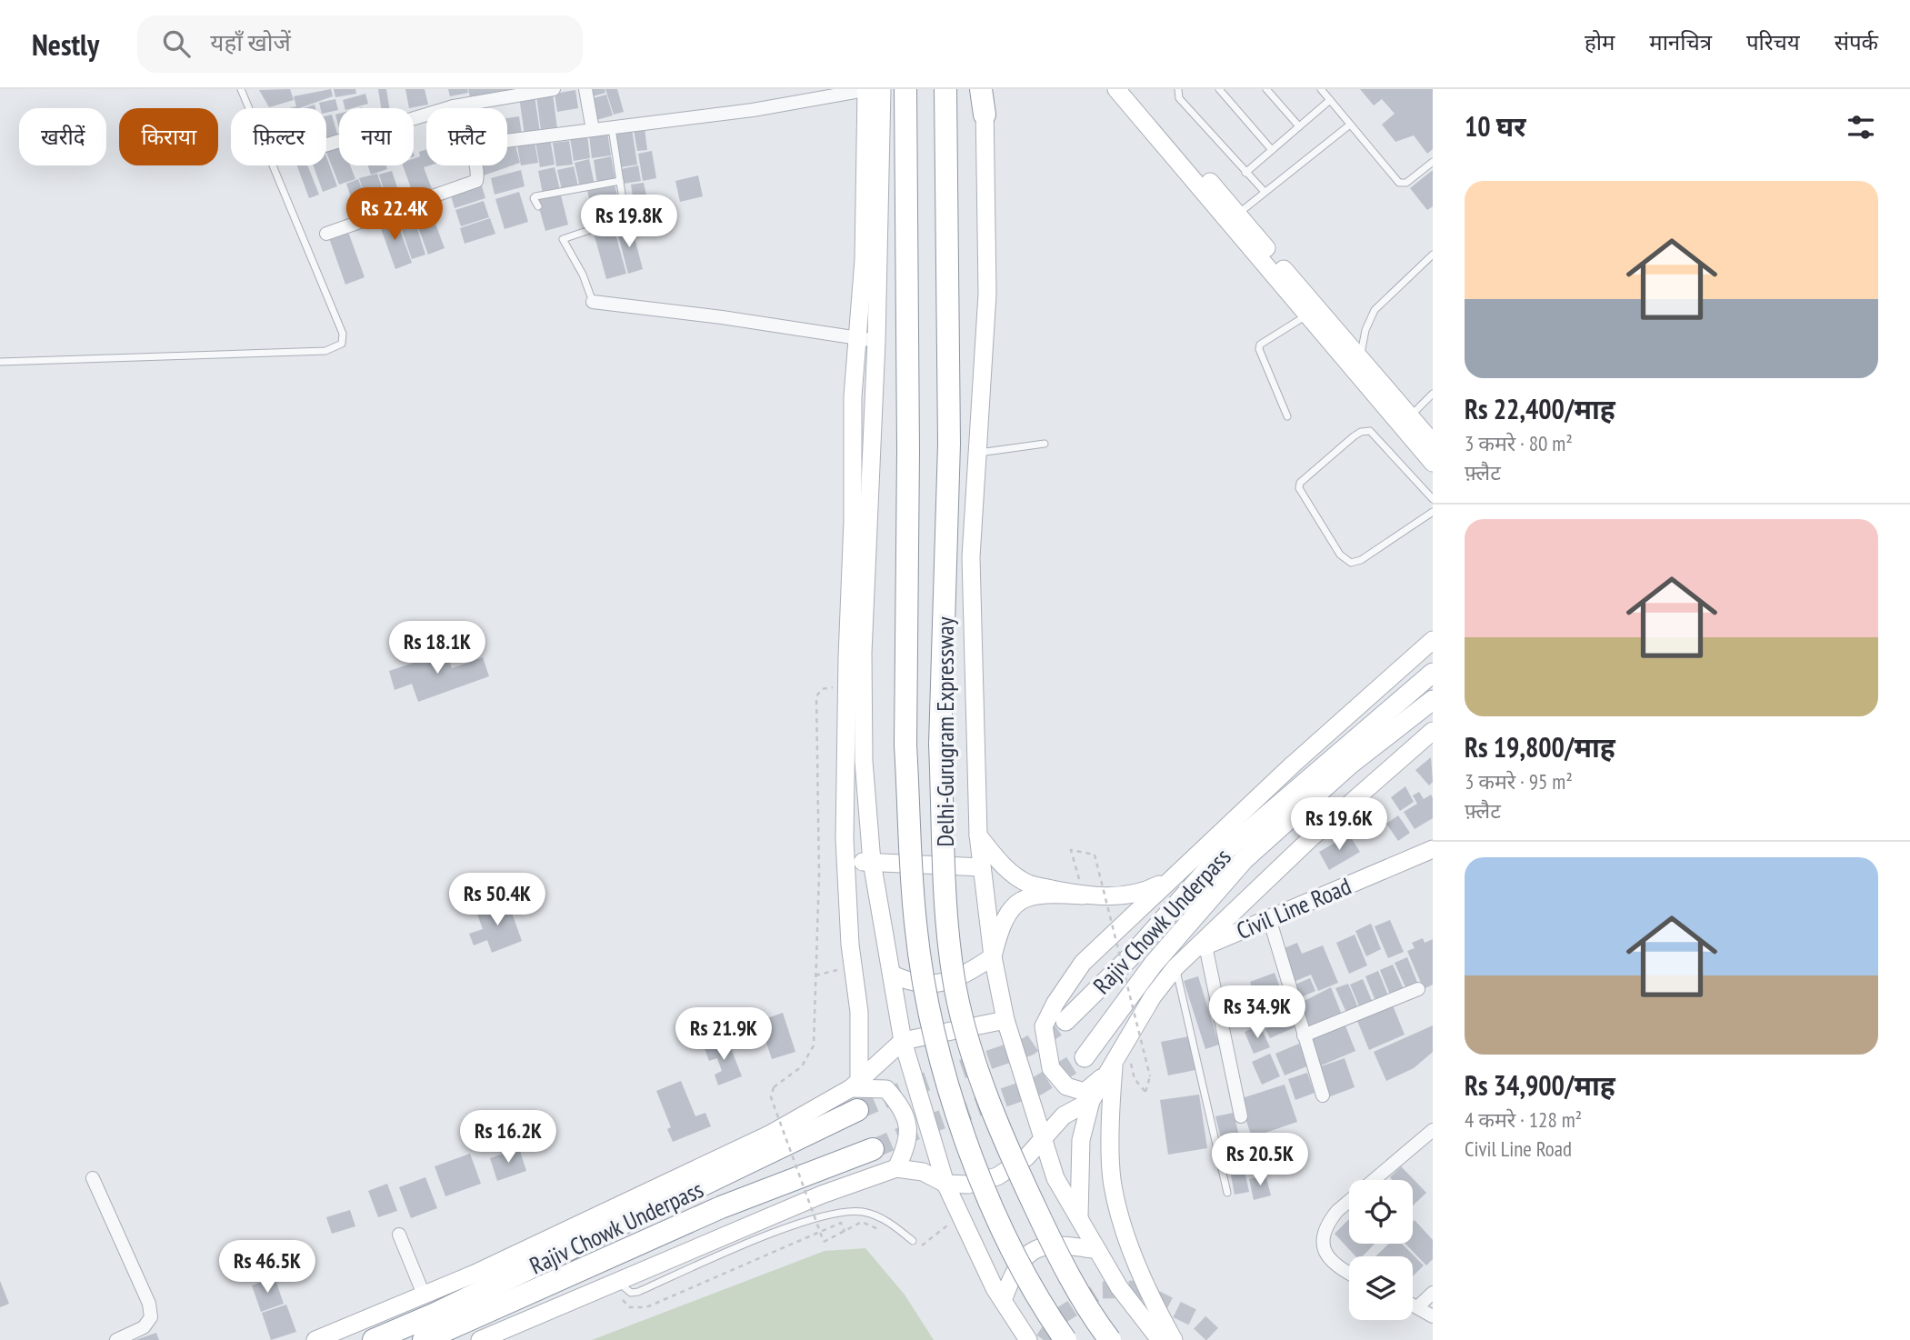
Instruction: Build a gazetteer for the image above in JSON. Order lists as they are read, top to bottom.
{
  "streets": {
    "highway": ["Delhi-Gurugram Expressway", "Rajiv Chowk Underpass"],
    "main road": ["Civil Line Road"]
  },
  "page": {
    "header": "Nestly",
    "search": "यहाँ खोजें",
    "nav": [
      "होम",
      "मानचित्र",
      "परिचय",
      "संपर्क"
    ],
    "heading": "10 घर",
    "chip": [
      "खरीदें",
      "किराया",
      "फ़िल्टर",
      "नया",
      "फ़्लैट"
    ],
    "list": [
      {
        "name": "Rs 22,400/माह",
        "note": "3 कमरे · 80 m² · फ़्लैट"
      },
      {
        "name": "Rs 19,800/माह",
        "note": "3 कमरे · 95 m² · फ़्लैट"
      },
      {
        "name": "Rs 34,900/माह",
        "note": "4 कमरे · 128 m² · Civil Line Road"
      }
    ],
    "price": [
      "Rs 22.4K",
      "Rs 19.8K",
      "Rs 18.1K",
      "Rs 19.6K",
      "Rs 50.4K",
      "Rs 34.9K",
      "Rs 21.9K",
      "Rs 16.2K",
      "Rs 20.5K",
      "Rs 46.5K"
    ]
  }
}
